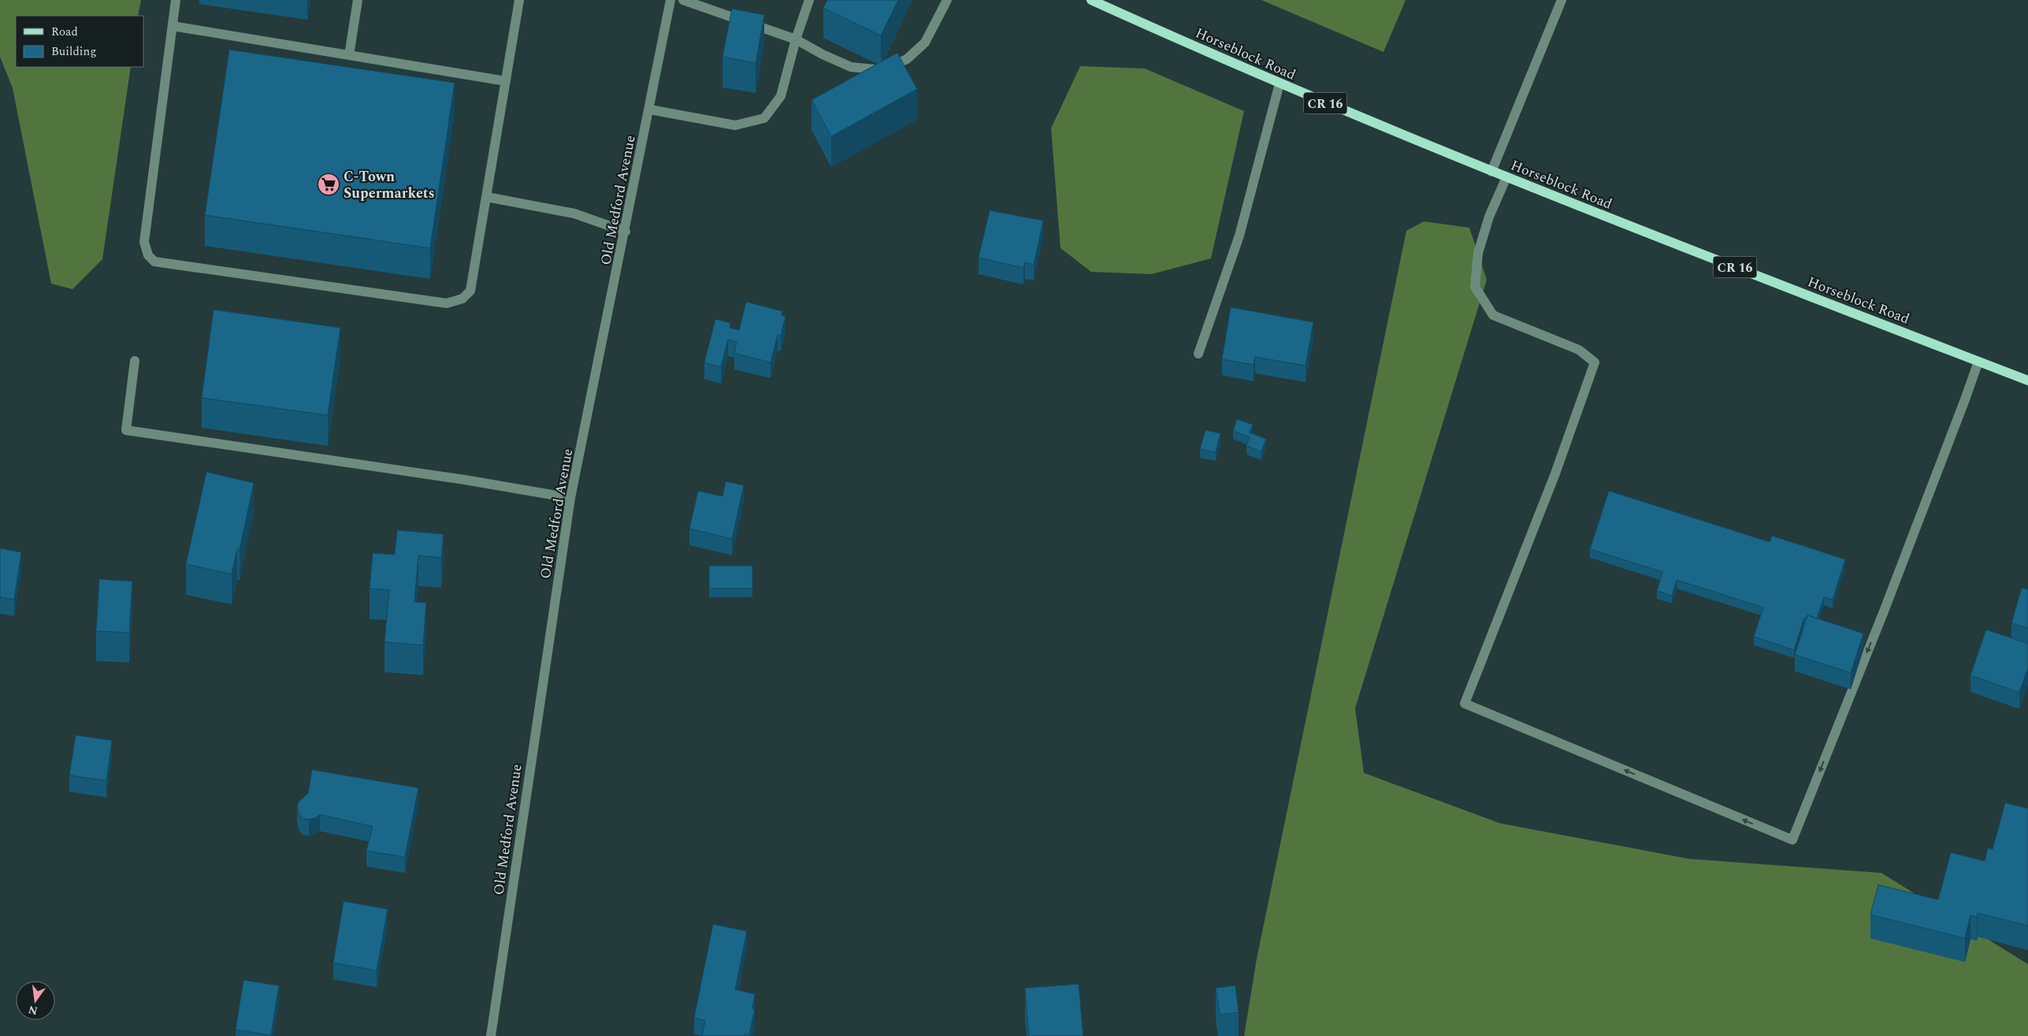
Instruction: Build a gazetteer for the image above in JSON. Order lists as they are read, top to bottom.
{
  "streets": {
    "main road": ["Horseblock Road", "CR 16"],
    "street": ["Old Medford Avenue"]
  },
  "places": {
    "supermarket": ["C‑Town Supermarkets"]
  },
  "legend": ["Road", "Building"],
  "north": "bottom"
}
